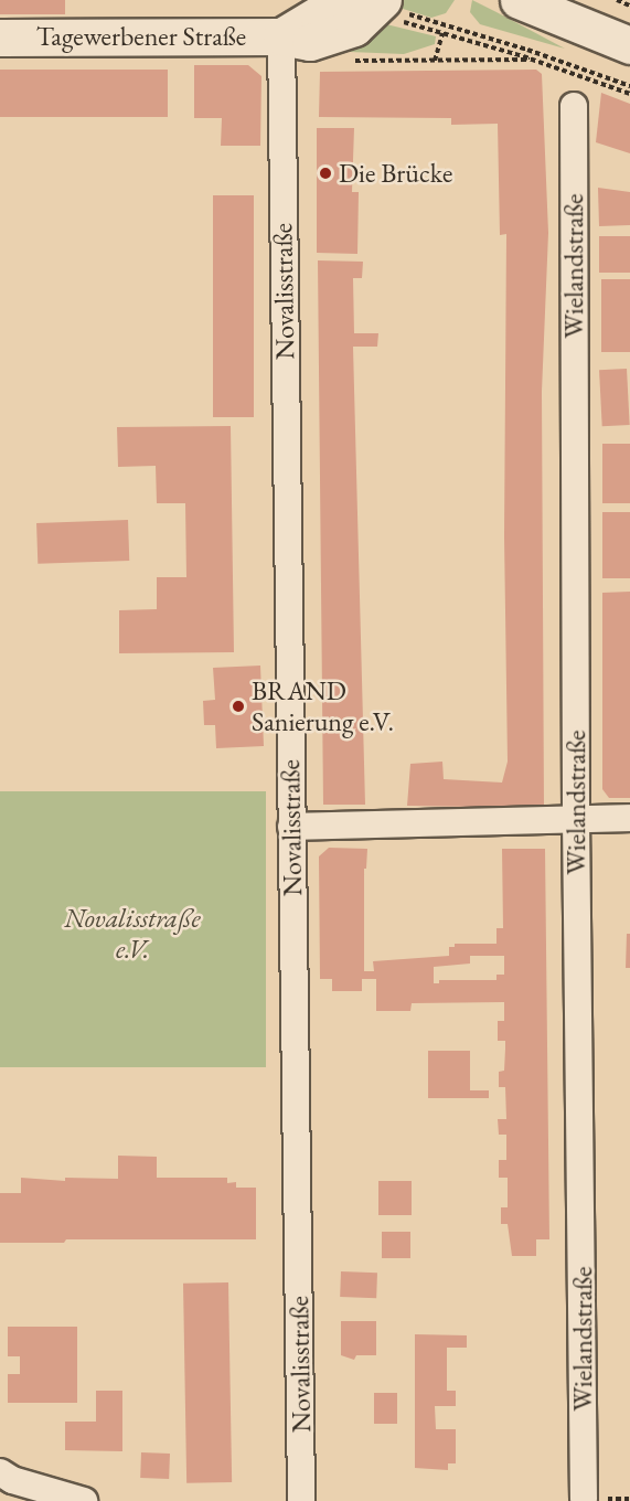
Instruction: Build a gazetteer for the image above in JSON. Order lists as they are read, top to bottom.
{
  "streets": {
    "street": ["Tagewerbener Straße", "Wielandstraße", "Novalisstraße"]
  },
  "crossings": [
    ["Tagewerbener Straße", "Novalisstraße"]
  ],
  "parks": ["Novalisstraße e.V."],
  "places": ["Die Brücke", "BRAND Sanierung e.V."]
}
